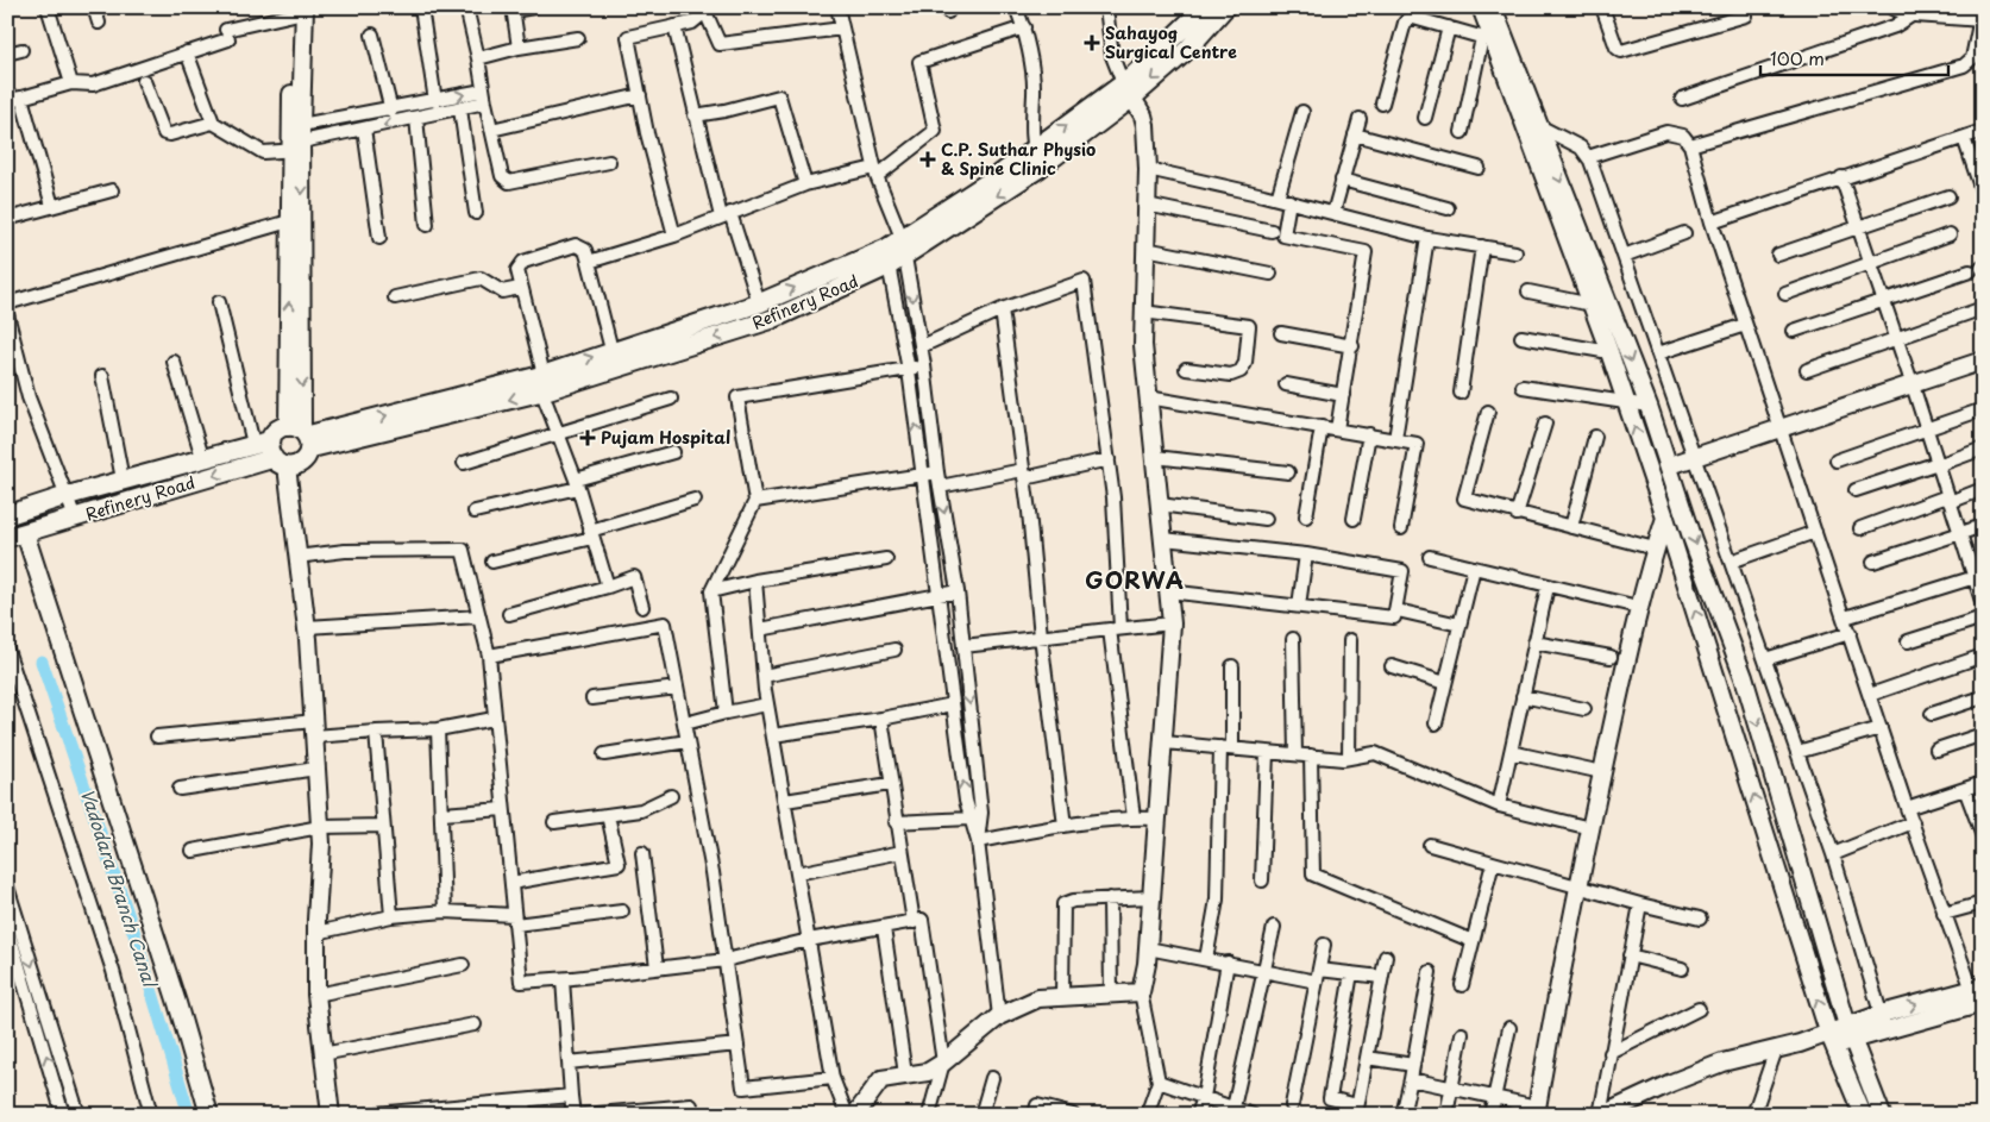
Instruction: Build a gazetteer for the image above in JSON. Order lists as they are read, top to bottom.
{
  "streets": {
    "main road": ["Refinery Road"]
  },
  "districts": ["GORWA"],
  "water": ["Vadodara Branch Canal"],
  "places": {
    "health": ["Sahayog Surgical Centre", "C.P. Suthar Physio & Spine Clinic", "Pujam Hospital"]
  },
  "scale_bar": "100 m"
}
